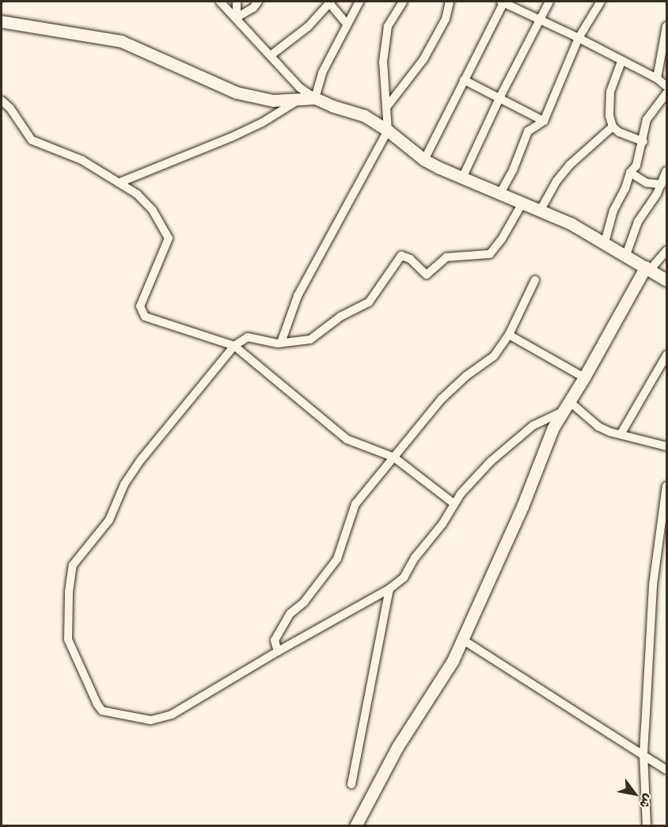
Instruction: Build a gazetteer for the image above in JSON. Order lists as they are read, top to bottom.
{
  "north": "bottom right"
}
